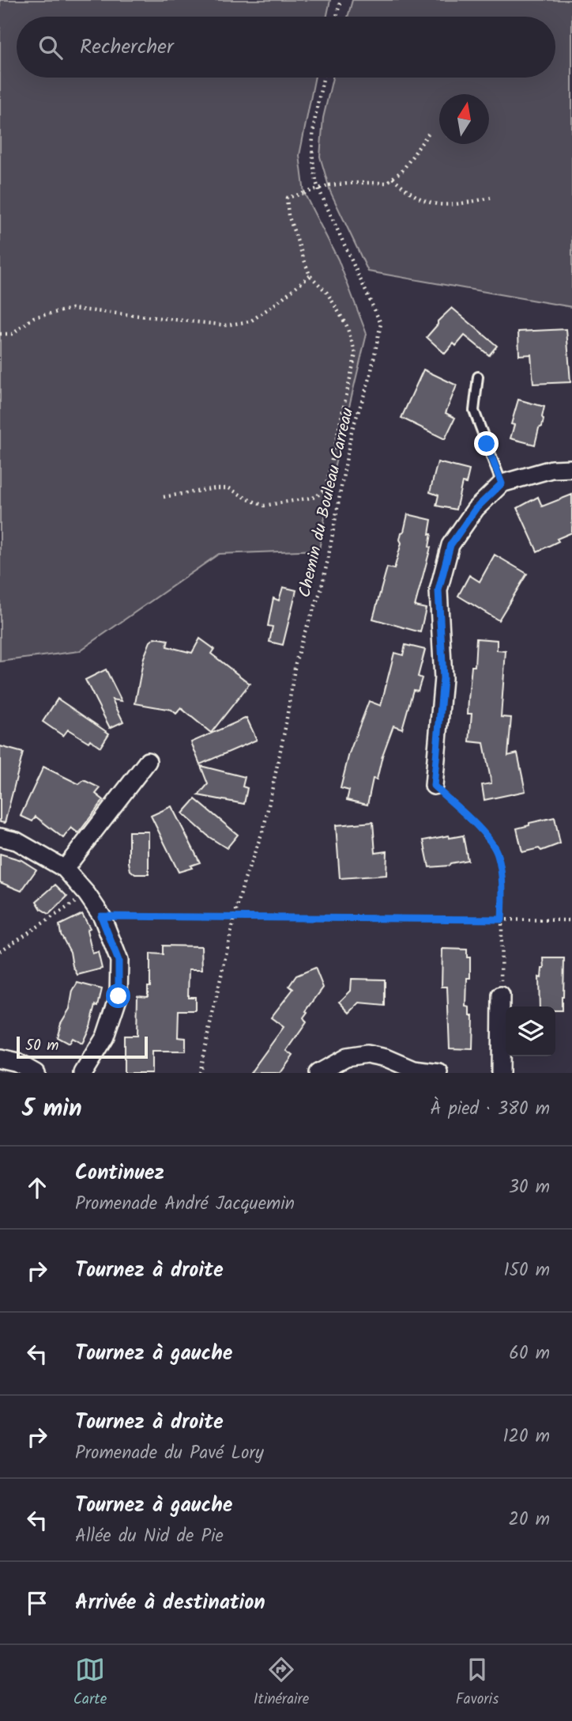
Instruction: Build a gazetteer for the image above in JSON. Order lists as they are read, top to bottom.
{
  "streets": {
    "path": ["Chemin du Bouleau Carreau"]
  },
  "scale_bar": "50 m",
  "north": "top",
  "page": {
    "search": "Rechercher",
    "scale": "50 m",
    "heading": ["5 min", "À pied · 380 m"],
    "list": [
      ["Continuez", "Promenade André Jacquemin", "30 m"],
      ["Tournez à droite", "150 m"],
      ["Tournez à gauche", "60 m"],
      ["Tournez à droite", "Promenade du Pavé Lory", "120 m"],
      ["Tournez à gauche", "Allée du Nid de Pie", "20 m"],
      "Arrivée à destination"
    ],
    "nav": ["Carte", "Itinéraire", "Favoris"]
  }
}
